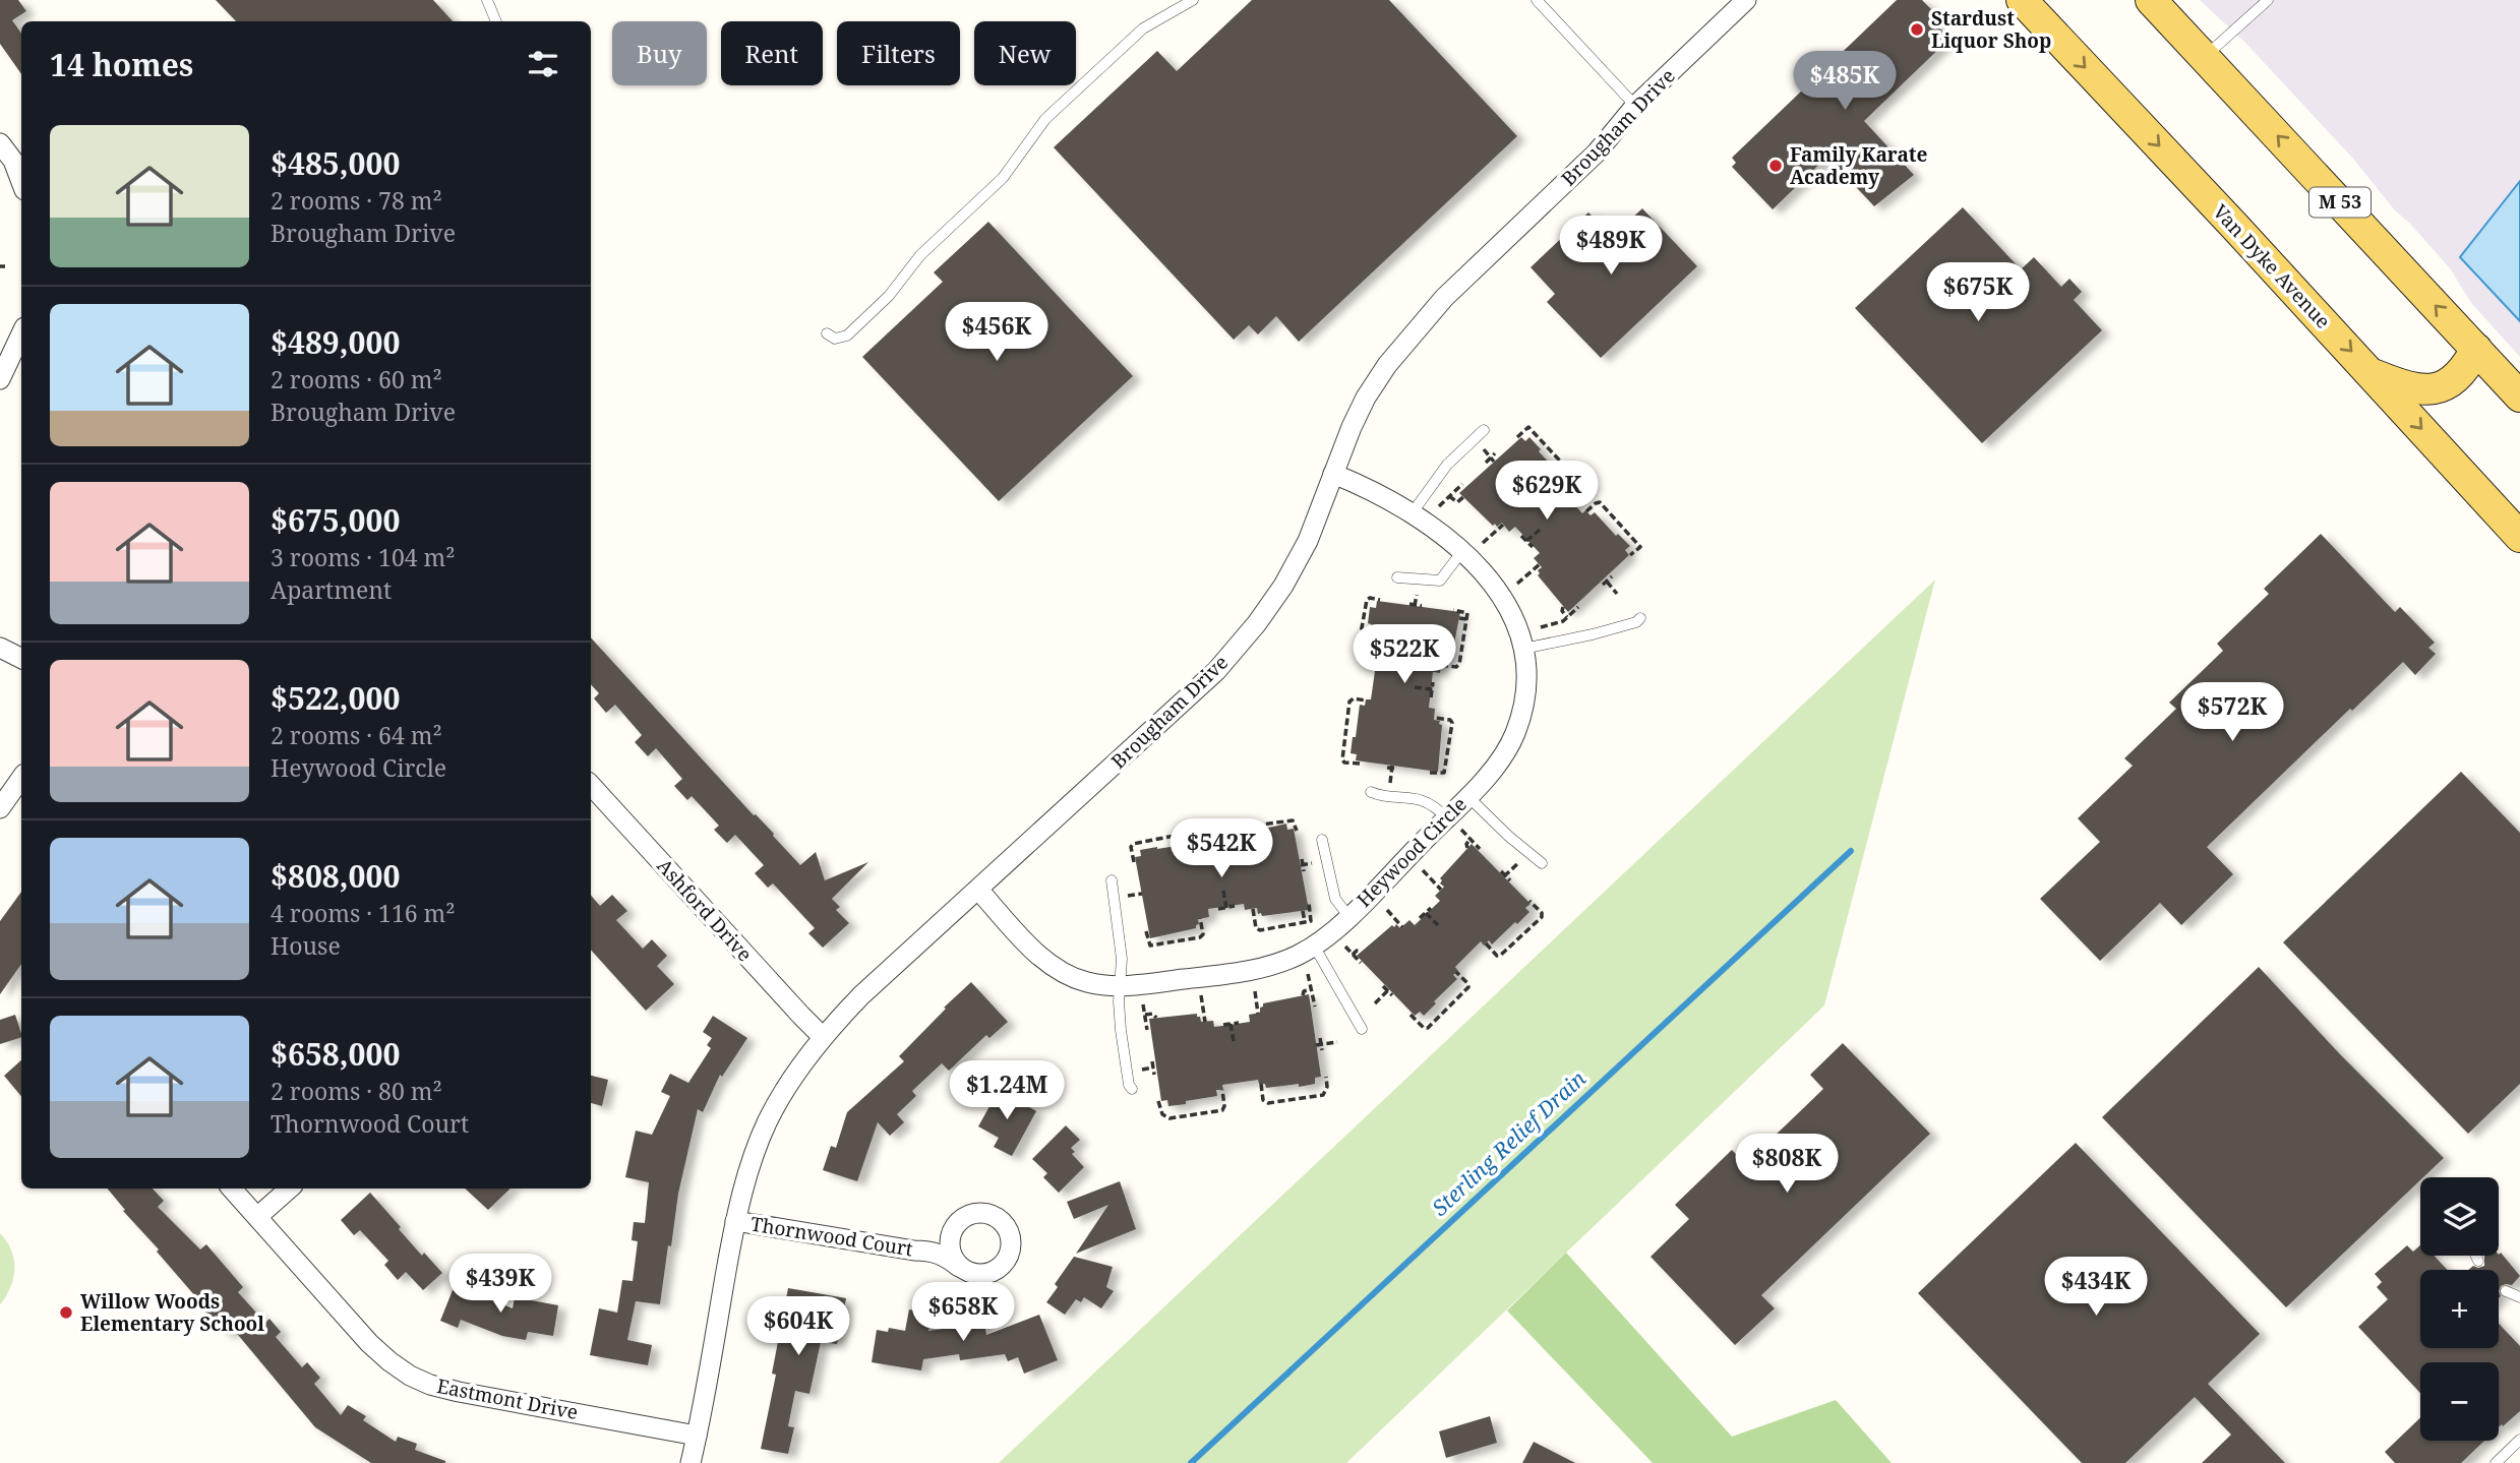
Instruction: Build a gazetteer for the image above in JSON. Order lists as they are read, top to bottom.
{
  "streets": {
    "main road": ["M 53", "Van Dyke Avenue"],
    "street": [
      "Brougham Drive",
      "Heywood Circle",
      "Ashford Drive",
      "Thornwood Court",
      "Eastmont Drive"
    ]
  },
  "crossings": [
    ["Brougham Drive", "Heywood Circle"],
    ["Brougham Drive", "Ashford Drive"],
    ["Brougham Drive", "Thornwood Court"],
    ["Brougham Drive", "Eastmont Drive"]
  ],
  "water": ["Sterling Relief Drain"],
  "places": ["Stardust Liquor Shop", "Family Karate Academy", "Willow Woods Elementary School"],
  "page": {
    "chip": [
      "Buy",
      "Rent",
      "Filters",
      "New"
    ],
    "heading": "14 homes",
    "price": [
      "$485K",
      "$489K",
      "$675K",
      "$456K",
      "$629K",
      "$522K",
      "$572K",
      "$542K",
      "$1.24M",
      "$808K",
      "$439K",
      "$434K",
      "$658K",
      "$604K"
    ],
    "list": [
      {
        "name": "$485,000",
        "note": "2 rooms · 78 m² · Brougham Drive"
      },
      {
        "name": "$489,000",
        "note": "2 rooms · 60 m² · Brougham Drive"
      },
      {
        "name": "$675,000",
        "note": "3 rooms · 104 m² · Apartment"
      },
      {
        "name": "$522,000",
        "note": "2 rooms · 64 m² · Heywood Circle"
      },
      {
        "name": "$808,000",
        "note": "4 rooms · 116 m² · House"
      },
      {
        "name": "$658,000",
        "note": "2 rooms · 80 m² · Thornwood Court"
      }
    ],
    "map_buttons": ["+", "−"]
  }
}
